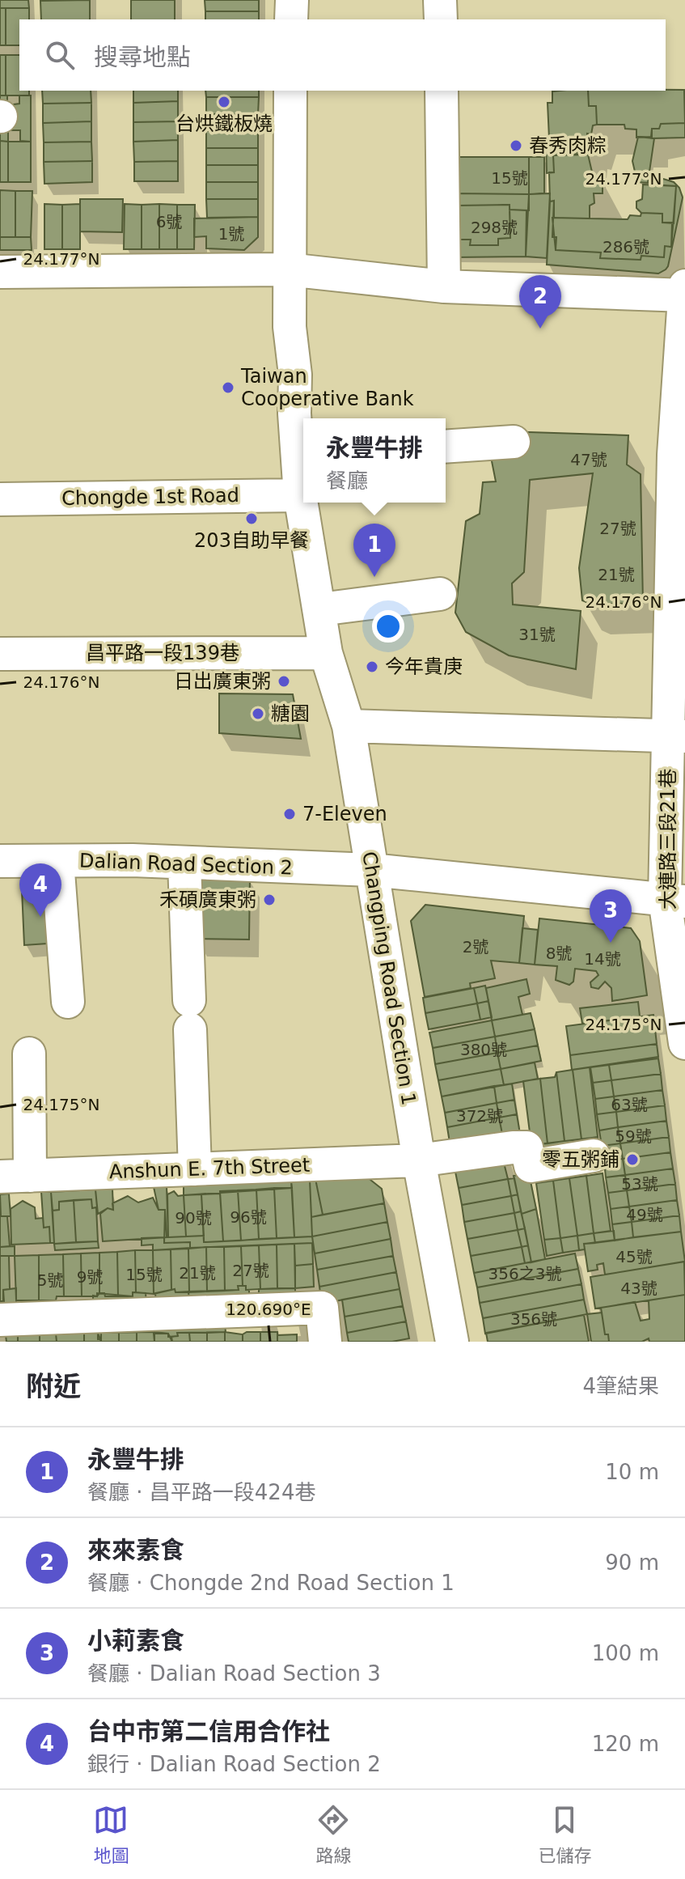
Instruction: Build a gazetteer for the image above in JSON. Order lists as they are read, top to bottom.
{
  "streets": {
    "street": [
      "Chongde 1st Road",
      "昌平路一段139巷",
      "大連路三段21巷",
      "Dalian Road Section 2",
      "Changping Road Section 1",
      "Anshun E. 7th Street"
    ]
  },
  "crossings": [
    ["Chongde 1st Road", "Changping Road Section 1"],
    ["昌平路一段139巷", "Changping Road Section 1"],
    ["大連路三段21巷", "Dalian Road Section 2"],
    ["Dalian Road Section 2", "Changping Road Section 1"],
    ["Changping Road Section 1", "Anshun E. 7th Street"]
  ],
  "places": [
    "台烘鐵板燒",
    "春秀肉粽",
    "Taiwan Cooperative Bank",
    "203自助早餐",
    "今年貴庚",
    "日出廣東粥",
    "糖園",
    "7-Eleven",
    "禾碩廣東粥",
    "零五粥鋪"
  ],
  "house_numbers": [
    "15號",
    "6號",
    "298號",
    "1號",
    "286號",
    "47號",
    "27號",
    "21號",
    "31號",
    "2號",
    "8號",
    "14號",
    "380號",
    "63號",
    "372號",
    "59號",
    "53號",
    "49號",
    "96號",
    "90號",
    "45號",
    "27號",
    "21號",
    "356之3號",
    "15號",
    "9號",
    "5號",
    "43號",
    "356號"
  ],
  "page": {
    "search": "搜尋地點",
    "pins": [
      "2",
      "1",
      "4",
      "3"
    ],
    "popup": ["永豐牛排", "餐廳"],
    "heading": ["附近", "4筆結果"],
    "list": [
      {
        "mark": "1",
        "name": "永豐牛排",
        "note": "餐廳 · 昌平路一段424巷",
        "value": "10 m"
      },
      {
        "mark": "2",
        "name": "來來素食",
        "note": "餐廳 · Chongde 2nd Road Section 1",
        "value": "90 m"
      },
      {
        "mark": "3",
        "name": "小莉素食",
        "note": "餐廳 · Dalian Road Section 3",
        "value": "100 m"
      },
      {
        "mark": "4",
        "name": "台中市第二信用合作社",
        "note": "銀行 · Dalian Road Section 2",
        "value": "120 m"
      }
    ],
    "nav": ["地圖", "路線", "已儲存"]
  },
  "coordinates": [
    "24.177°N",
    "24.176°N",
    "24.175°N",
    "120.690°E"
  ]
}
